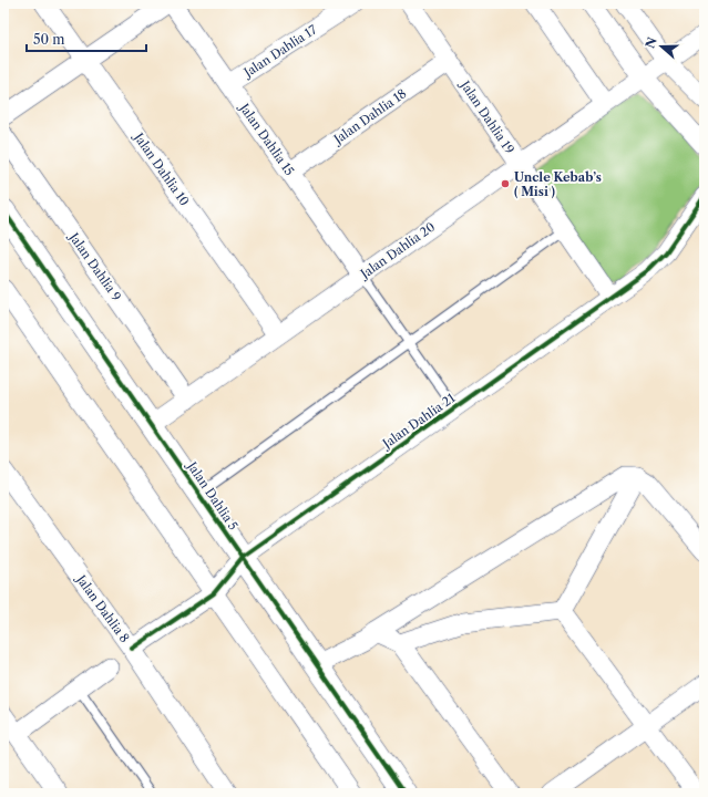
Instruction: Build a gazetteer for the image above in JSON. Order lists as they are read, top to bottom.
{
  "streets": {
    "street": [
      "Jalan Dahlia 17",
      "Jalan Dahlia 18",
      "Jalan Dahlia 19",
      "Jalan Dahlia 15",
      "Jalan Dahlia 10",
      "Jalan Dahlia 20",
      "Jalan Dahlia 9",
      "Jalan Dahlia 21",
      "Jalan Dahlia 5",
      "Jalan Dahlia 8"
    ]
  },
  "crossings": [
    ["Jalan Dahlia 17", "Jalan Dahlia 15"],
    ["Jalan Dahlia 18", "Jalan Dahlia 19"],
    ["Jalan Dahlia 18", "Jalan Dahlia 15"],
    ["Jalan Dahlia 19", "Jalan Dahlia 20"],
    ["Jalan Dahlia 19", "Jalan Dahlia 21"],
    ["Jalan Dahlia 15", "Jalan Dahlia 20"],
    ["Jalan Dahlia 10", "Jalan Dahlia 20"],
    ["Jalan Dahlia 20", "Jalan Dahlia 9"],
    ["Jalan Dahlia 20", "Jalan Dahlia 5"],
    ["Jalan Dahlia 21", "Jalan Dahlia 5"],
    ["Jalan Dahlia 21", "Jalan Dahlia 8"]
  ],
  "places": ["Uncle Kebab’s ( Misi )"],
  "scale_bar": "50 m",
  "north": "left"
}
